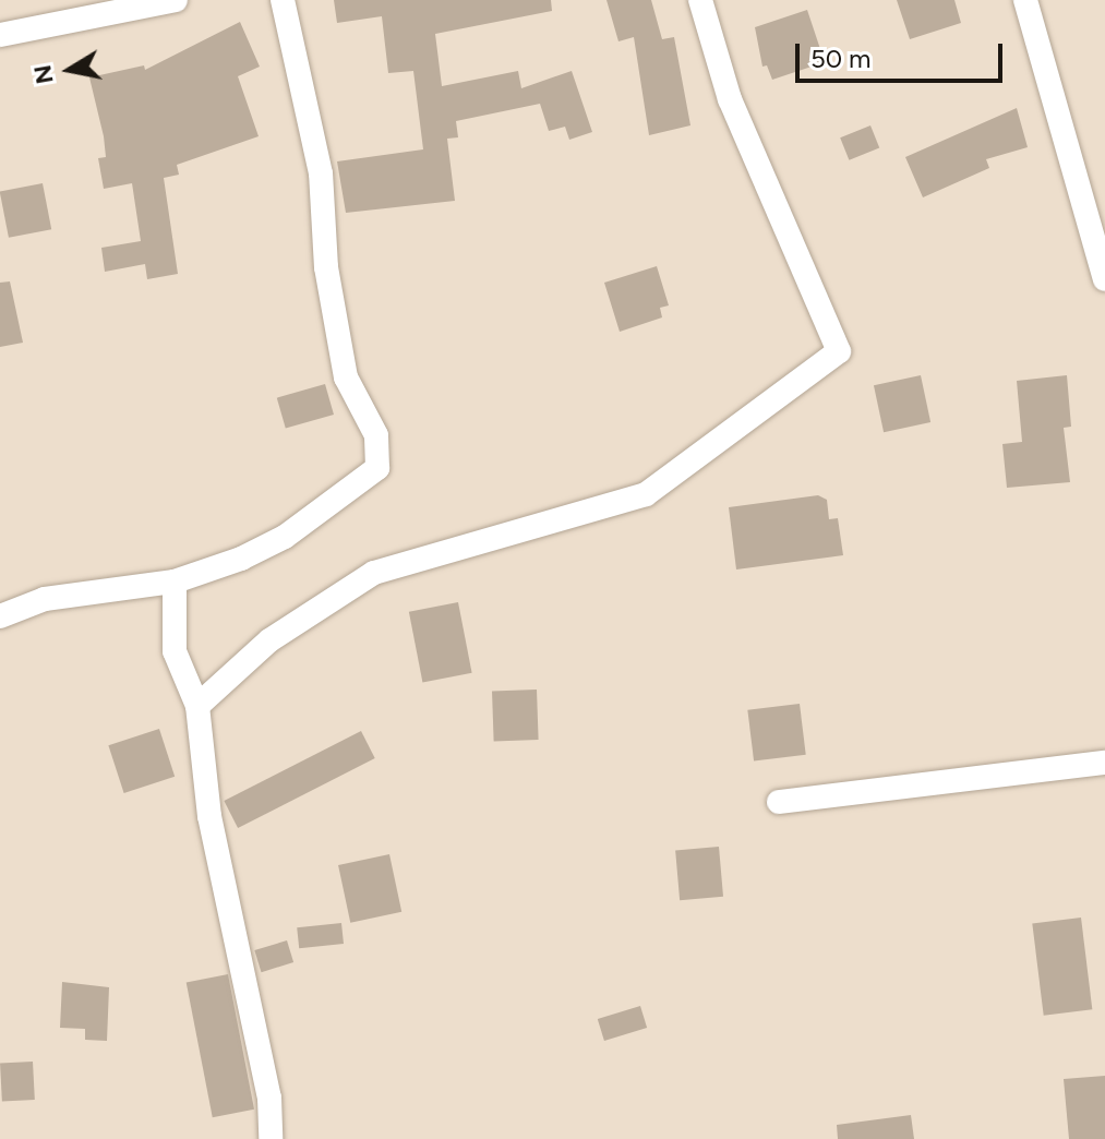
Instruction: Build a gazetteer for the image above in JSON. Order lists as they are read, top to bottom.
{
  "scale_bar": "50 m",
  "north": "left"
}
